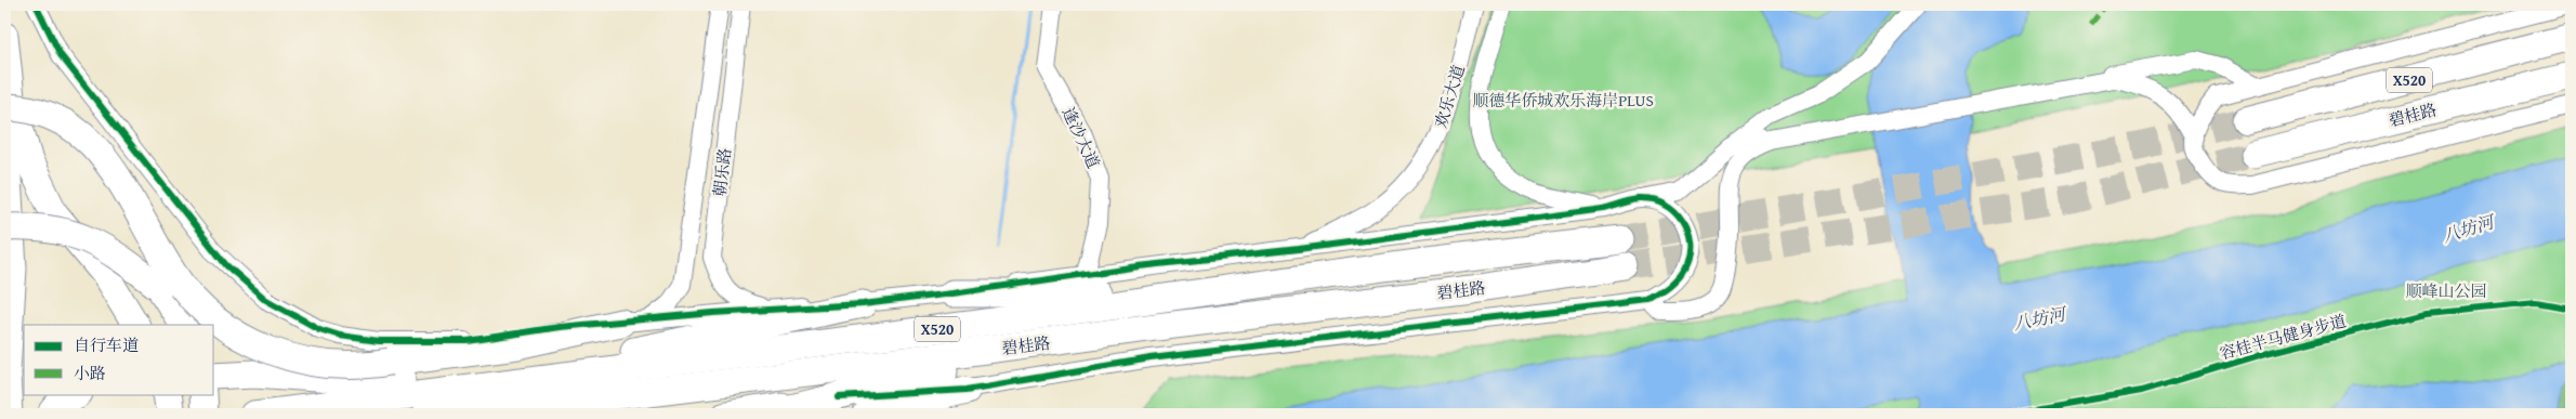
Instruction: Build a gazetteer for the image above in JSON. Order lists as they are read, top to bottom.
{
  "streets": {
    "highway": ["X520", "碧桂路"],
    "street": ["欢乐大道", "逢沙大道", "朝乐路"],
    "cycle path": ["容桂半马健身步道"]
  },
  "water": ["八坊河"],
  "parks": ["顺德华侨城欢乐海岸PLUS", "顺峰山公园"],
  "legend": ["自行车道", "小路"]
}
